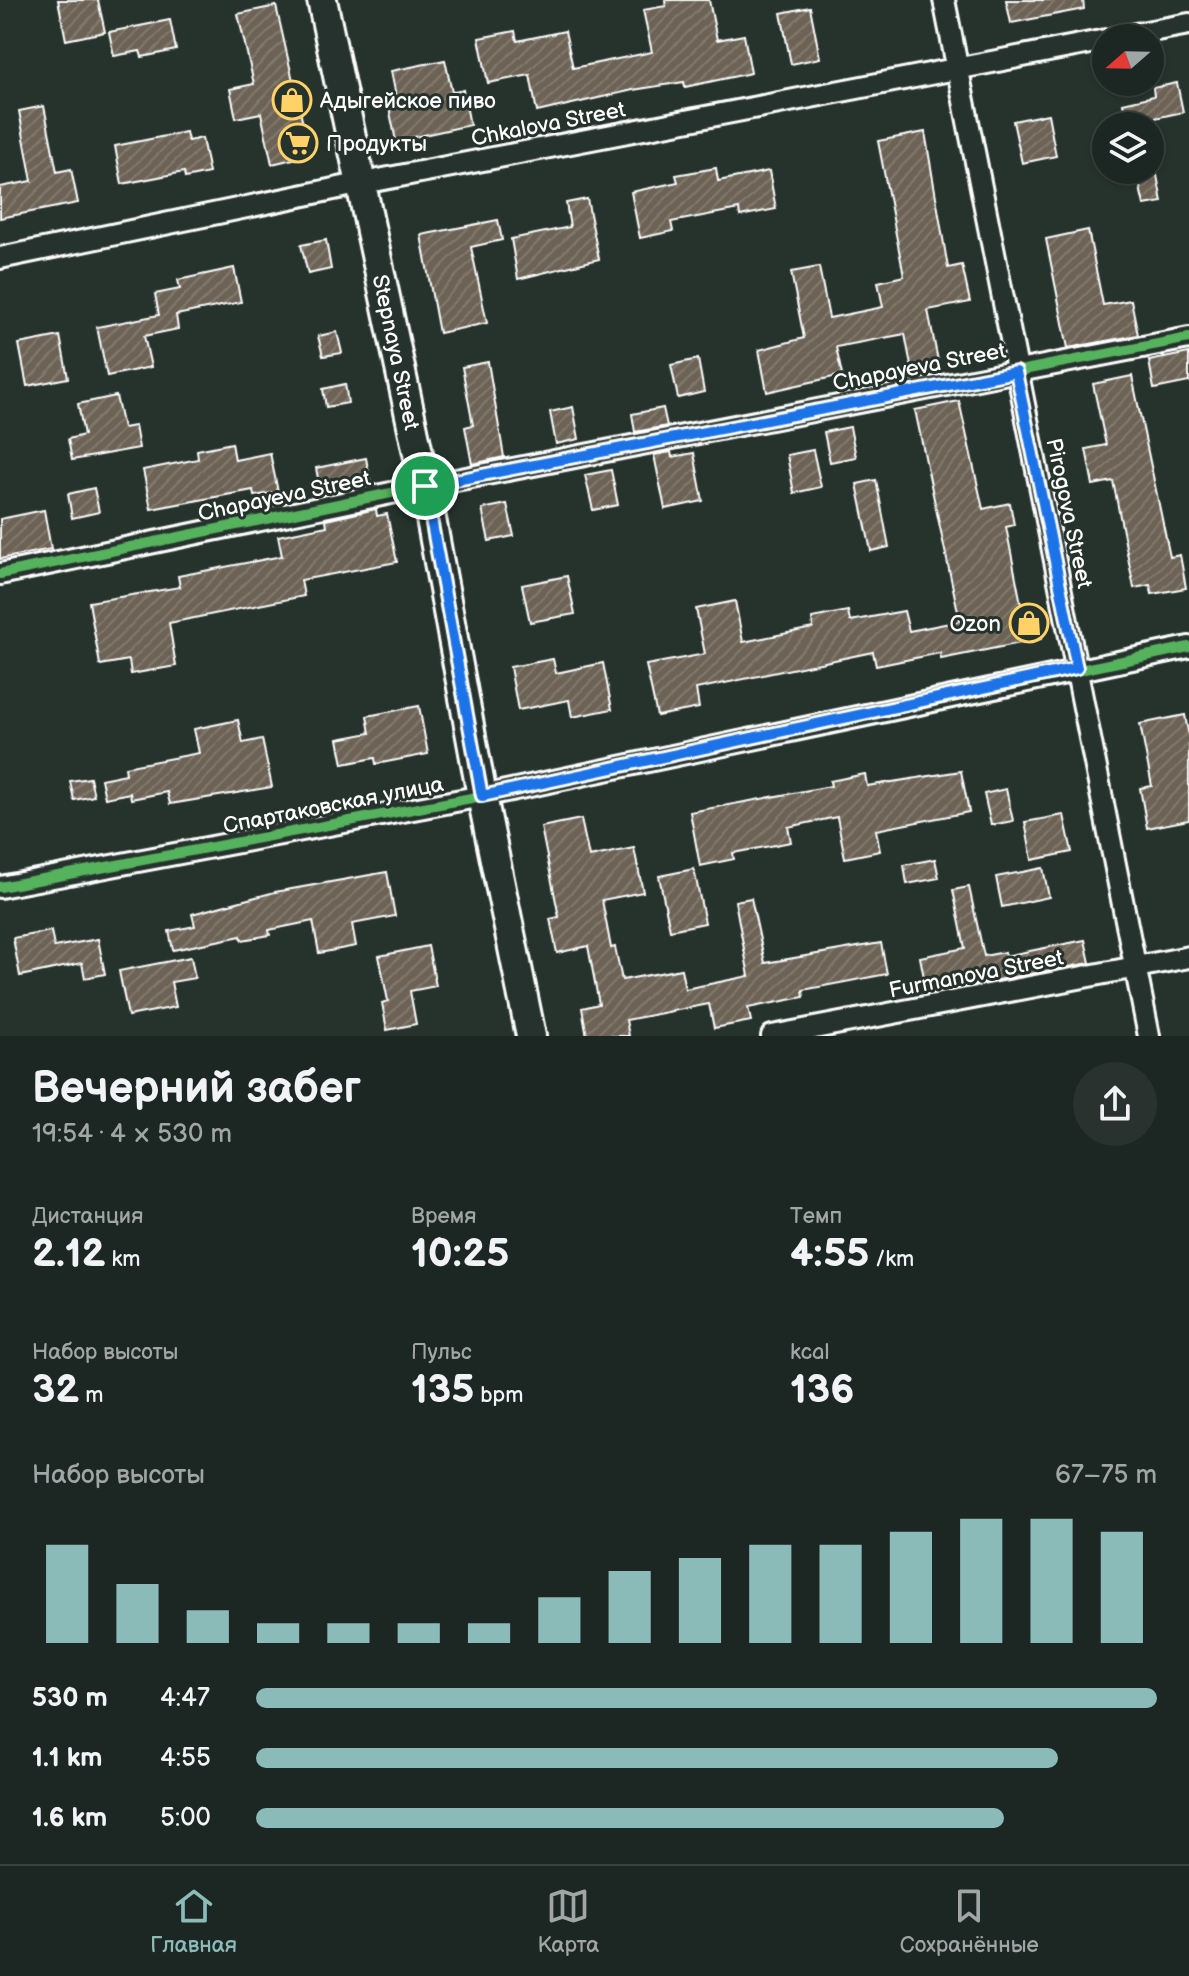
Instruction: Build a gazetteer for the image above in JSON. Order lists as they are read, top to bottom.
{
  "streets": {
    "main road": ["Stepnaya Street"],
    "street": [
      "Chkalova Street",
      "Chapayeva Street",
      "Pirogova Street",
      "Спартаковская улица",
      "Furmanova Street"
    ]
  },
  "crossings": [
    ["Chkalova Street", "Stepnaya Street"],
    ["Chkalova Street", "Pirogova Street"],
    ["Stepnaya Street", "Chapayeva Street"],
    ["Stepnaya Street", "Спартаковская улица"],
    ["Chapayeva Street", "Pirogova Street"],
    ["Pirogova Street", "Спартаковская улица"],
    ["Pirogova Street", "Furmanova Street"]
  ],
  "places": {
    "shop": ["Адыгейское пиво", "Ozon"],
    "supermarket": ["Продукты"]
  },
  "north": "left",
  "page": {
    "heading": ["Вечерний забег", "19:54 · 4 × 530 m"],
    "stats": [
      ["Дистанция", "2.12 km"],
      ["Время", "10:25"],
      ["Темп", "4:55 /km"],
      ["Набор высоты", "32 m"],
      ["Пульс", "135 bpm"],
      ["kcal", "136"]
    ],
    "chart": ["Набор высоты", "67–75 m"],
    "list": [
      {
        "name": "530 m",
        "note": "4:47"
      },
      {
        "name": "1.1 km",
        "note": "4:55"
      },
      {
        "name": "1.6 km",
        "note": "5:00"
      }
    ],
    "tabs": ["Главная", "Карта", "Сохранённые"]
  }
}
